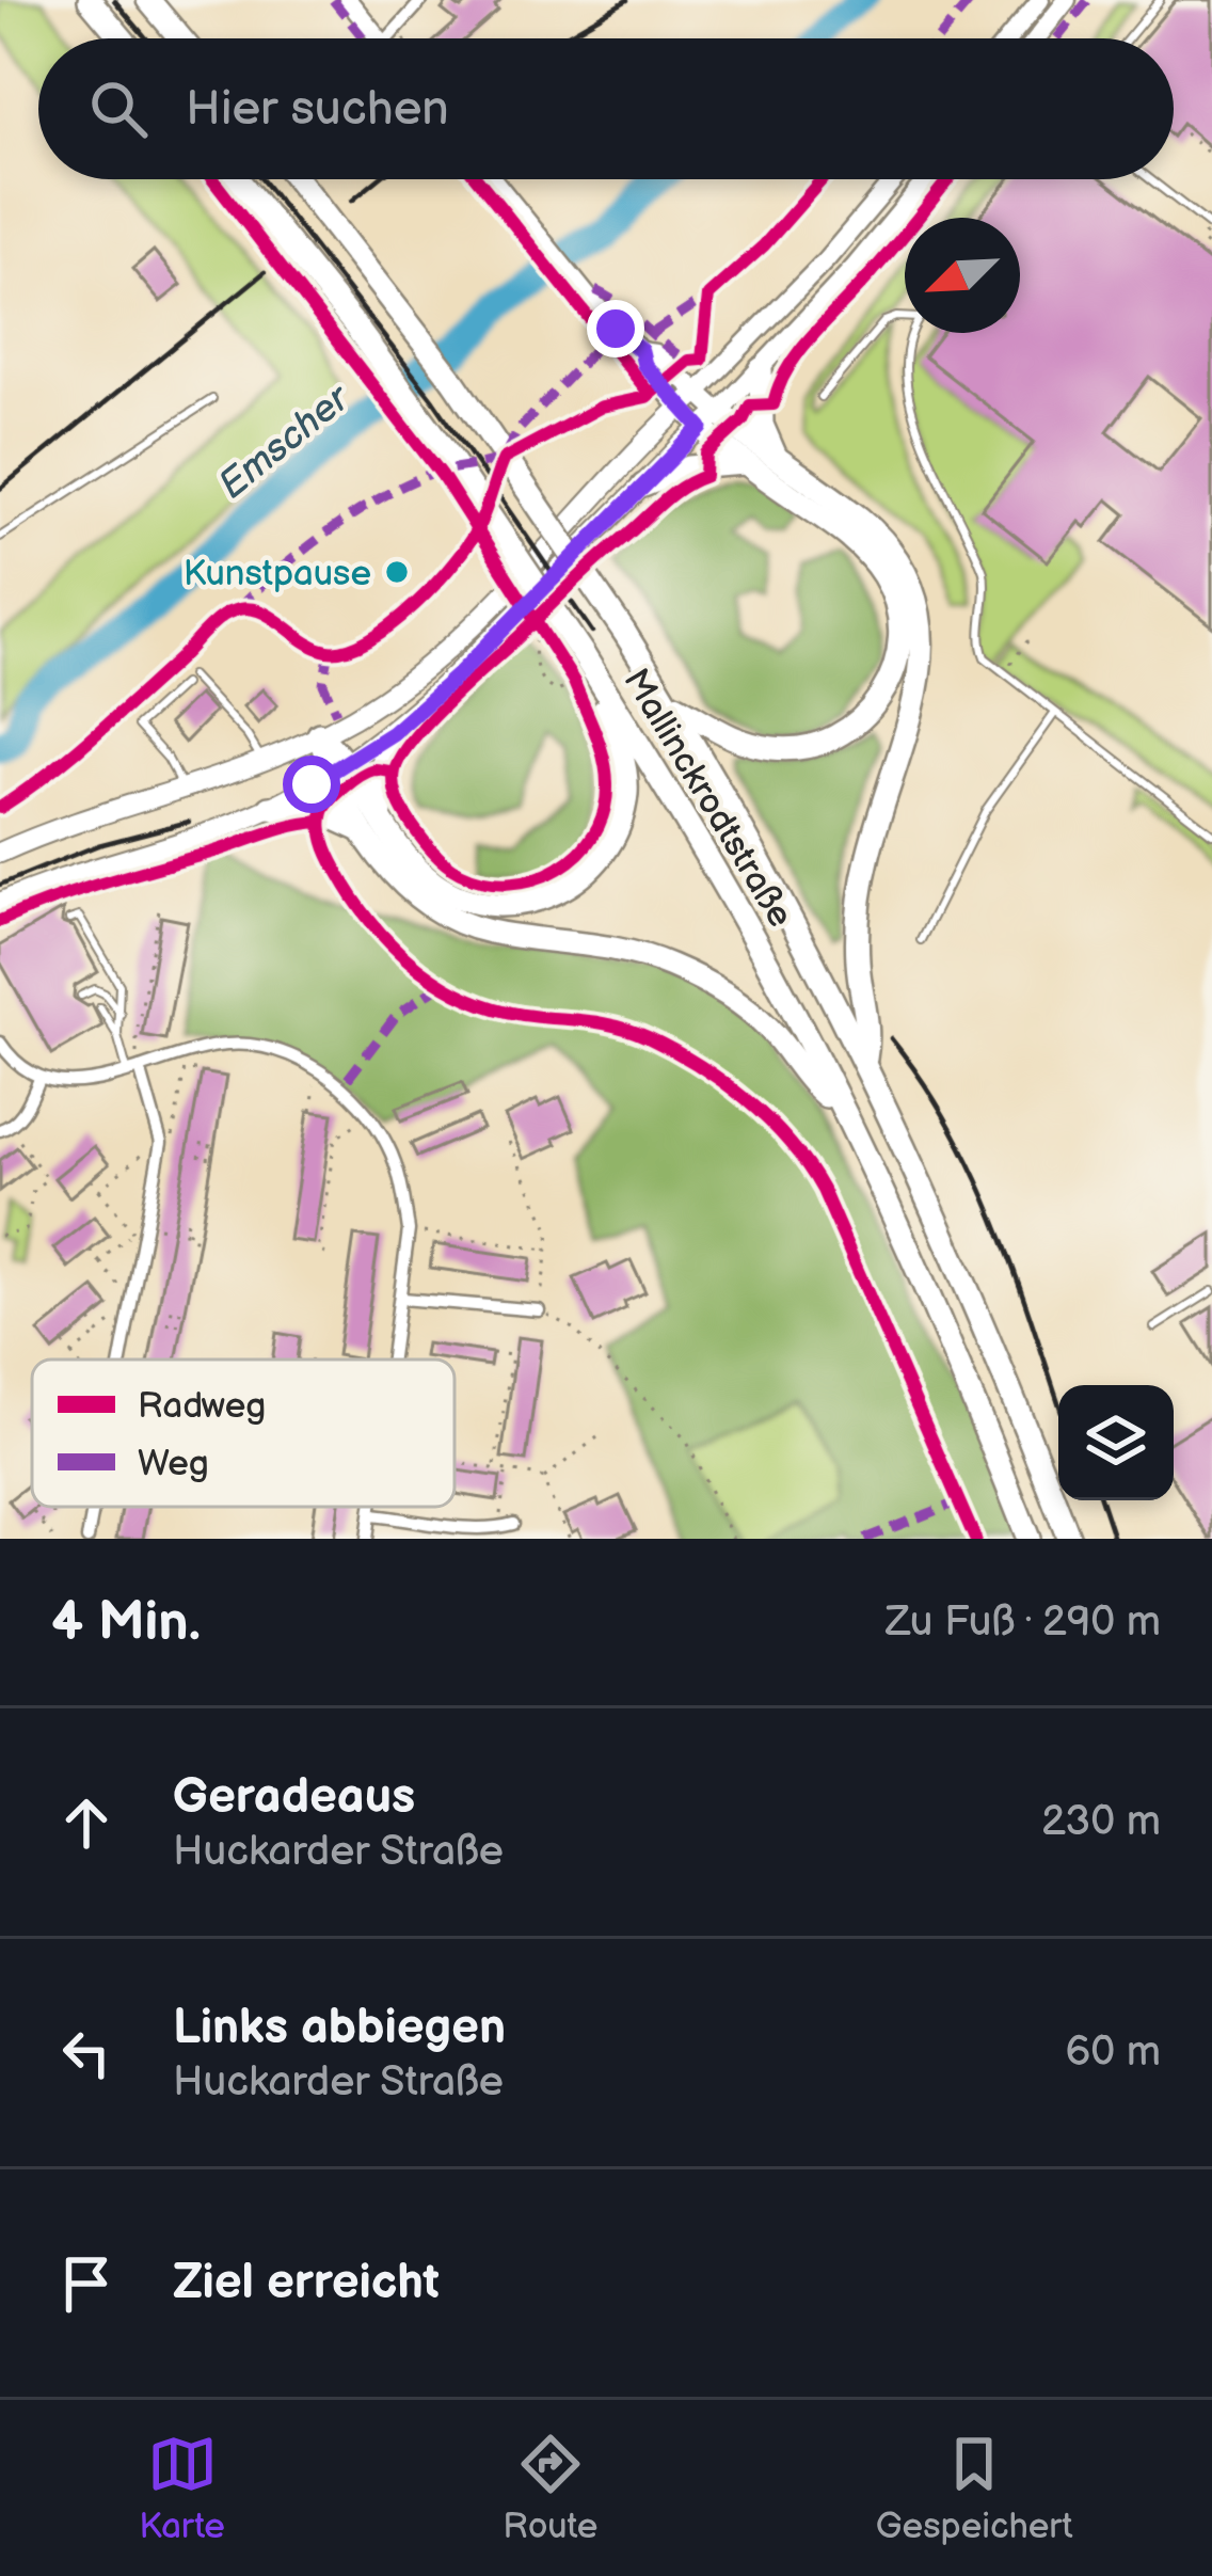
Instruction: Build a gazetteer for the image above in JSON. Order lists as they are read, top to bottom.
{
  "streets": {
    "highway": ["Mallinckrodtstraße"]
  },
  "water": ["Emscher"],
  "places": ["Kunstpause"],
  "legend": ["Radweg", "Weg"],
  "north": "bottom left",
  "page": {
    "search": "Hier suchen",
    "heading": ["4 Min.", "Zu Fuß · 290 m"],
    "list": [
      ["Geradeaus", "Huckarder Straße", "230 m"],
      ["Links abbiegen", "Huckarder Straße", "60 m"],
      "Ziel erreicht"
    ],
    "nav": ["Karte", "Route", "Gespeichert"]
  }
}
